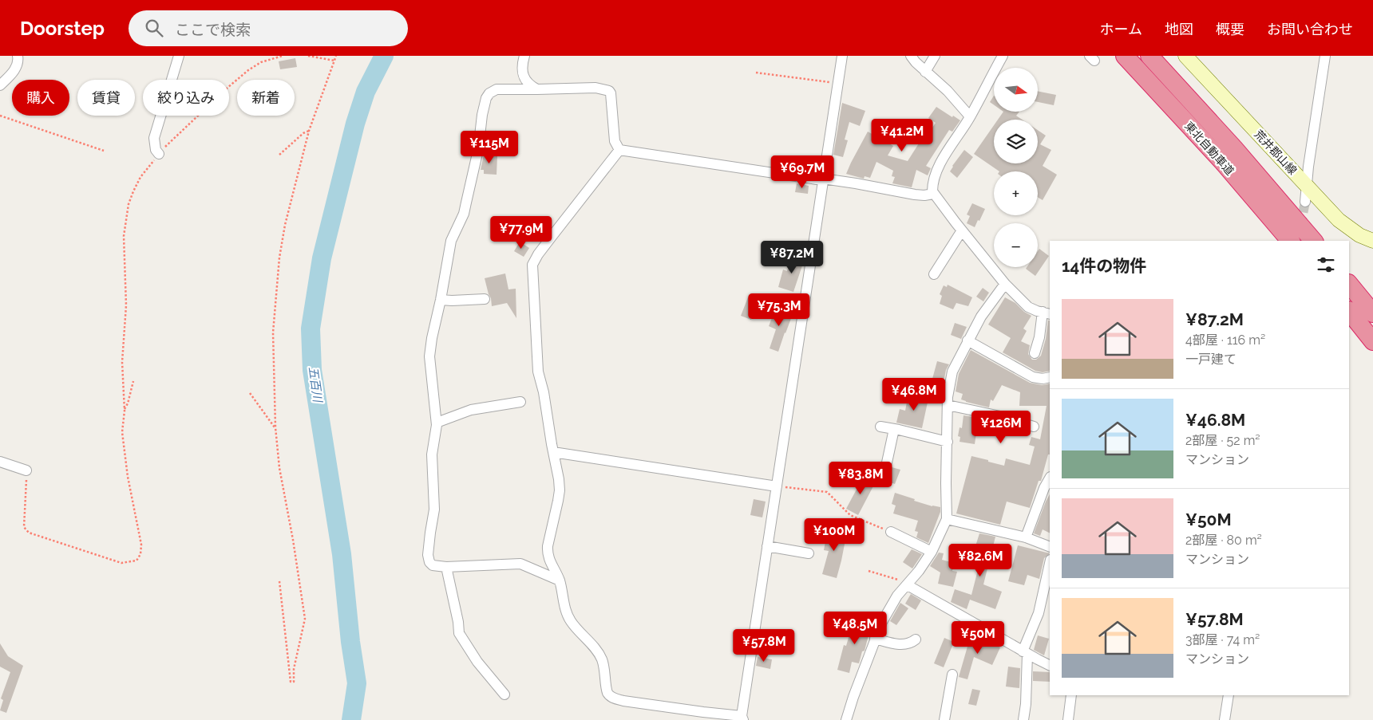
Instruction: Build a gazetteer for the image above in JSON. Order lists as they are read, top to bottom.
{
  "streets": {
    "highway": ["東北自動車道"],
    "main road": ["荒井郡山線"]
  },
  "water": ["五百川"],
  "north": "right",
  "page": {
    "header": "Doorstep",
    "search": "ここで検索",
    "nav": [
      "ホーム",
      "地図",
      "概要",
      "お問い合わせ"
    ],
    "map_buttons": ["+", "−"],
    "chip": [
      "購入",
      "賃貸",
      "絞り込み",
      "新着"
    ],
    "price": [
      "¥41.2M",
      "¥115M",
      "¥69.7M",
      "¥77.9M",
      "¥87.2M",
      "¥75.3M",
      "¥46.8M",
      "¥126M",
      "¥83.8M",
      "¥100M",
      "¥82.6M",
      "¥48.5M",
      "¥50M",
      "¥57.8M"
    ],
    "heading": "14件の物件",
    "list": [
      {
        "name": "¥87.2M",
        "note": "4部屋 · 116 m² · 一戸建て"
      },
      {
        "name": "¥46.8M",
        "note": "2部屋 · 52 m² · マンション"
      },
      {
        "name": "¥50M",
        "note": "2部屋 · 80 m² · マンション"
      },
      {
        "name": "¥57.8M",
        "note": "3部屋 · 74 m² · マンション"
      }
    ]
  }
}
